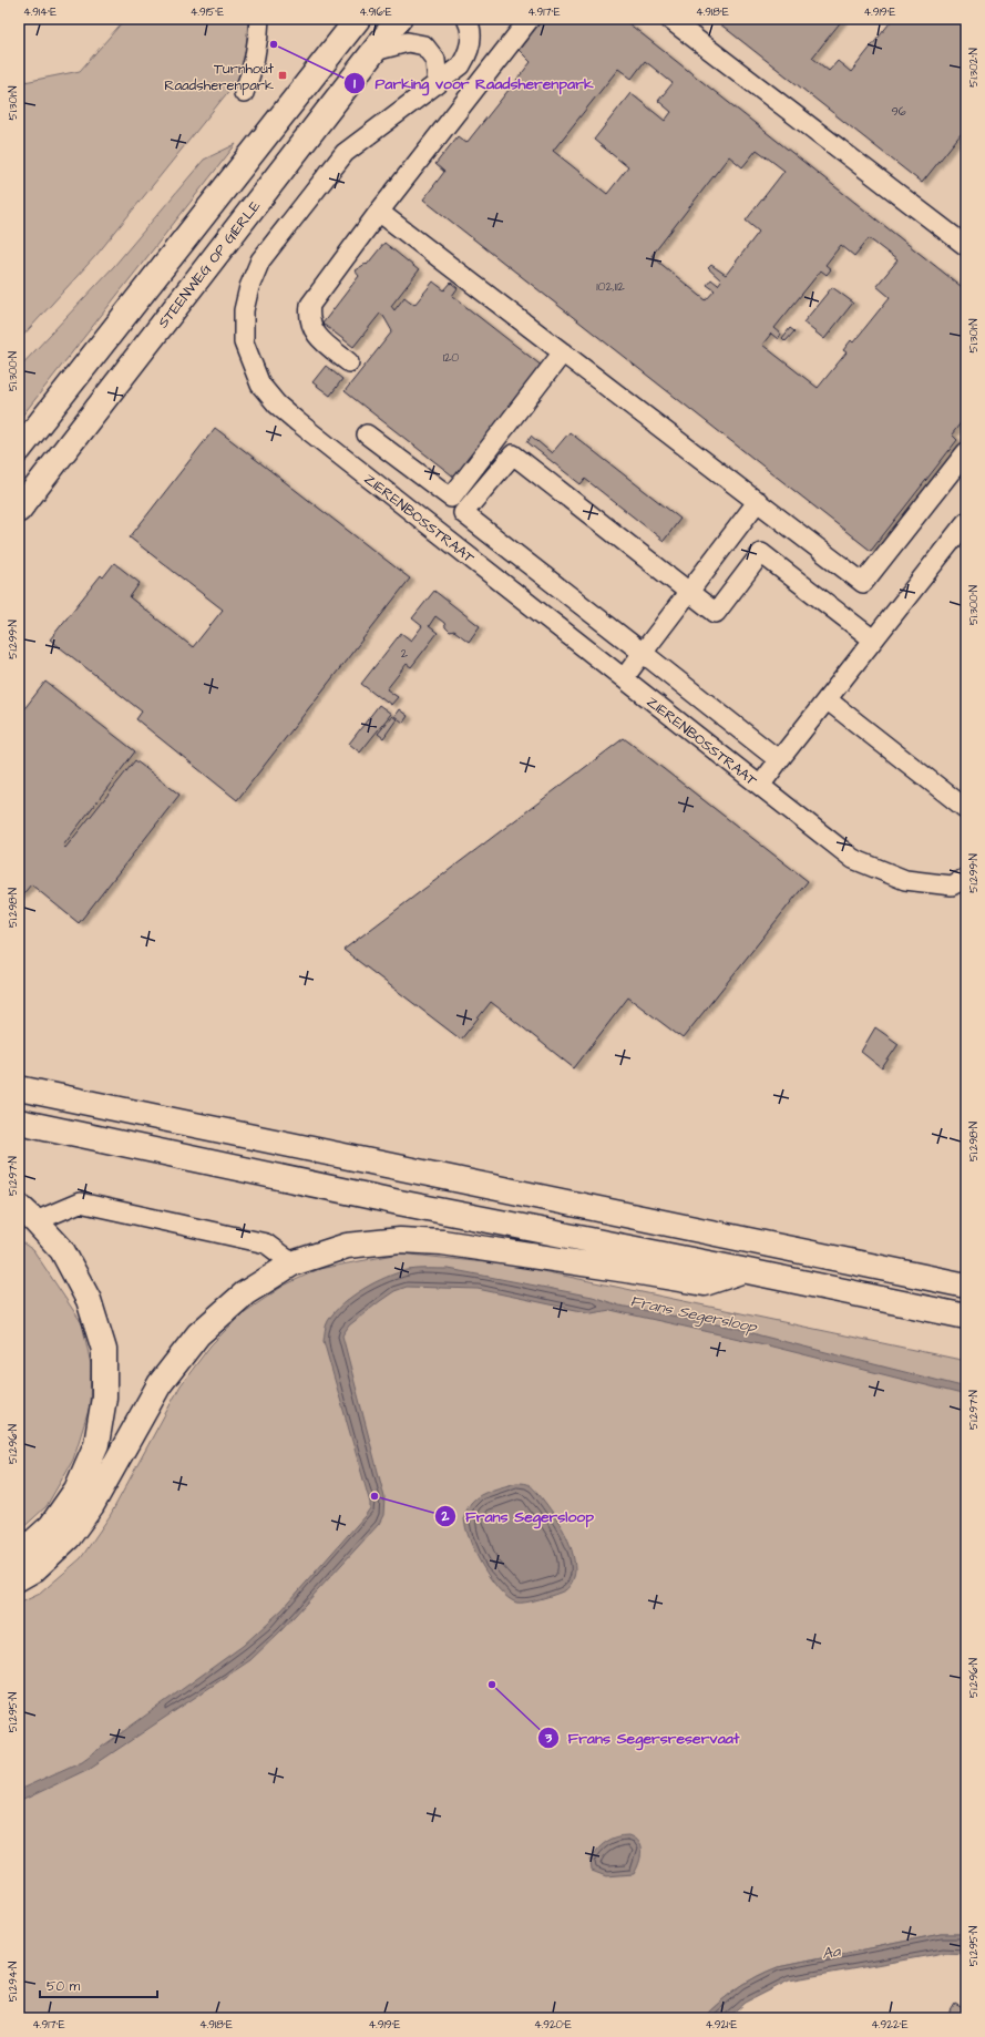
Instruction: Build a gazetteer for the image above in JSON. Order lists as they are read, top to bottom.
{
  "streets": {
    "main road": ["STEENWEG OP GIERLE"],
    "street": ["ZIERENBOSSTRAAT"]
  },
  "water": ["Frans Segersloop", "Aa"],
  "places": {
    "other": ["Parking voor Raadsherenpark", "Frans Segersloop", "Frans Segersreservaat"],
    "transit": ["Turnhout Raadsherenpark"]
  },
  "house_numbers": [
    "96",
    "102,112",
    "120",
    "2"
  ],
  "scale_bar": "50 m",
  "coordinates": [
    "4.914°E",
    "4.915°E",
    "4.916°E",
    "4.917°E",
    "4.918°E",
    "4.919°E",
    "51.302°N",
    "51.301°N",
    "51.300°N",
    "51.299°N",
    "51.298°N",
    "51.297°N",
    "51.296°N",
    "51.295°N",
    "51.294°N",
    "4.920°E",
    "4.921°E",
    "4.922°E"
  ]
}
